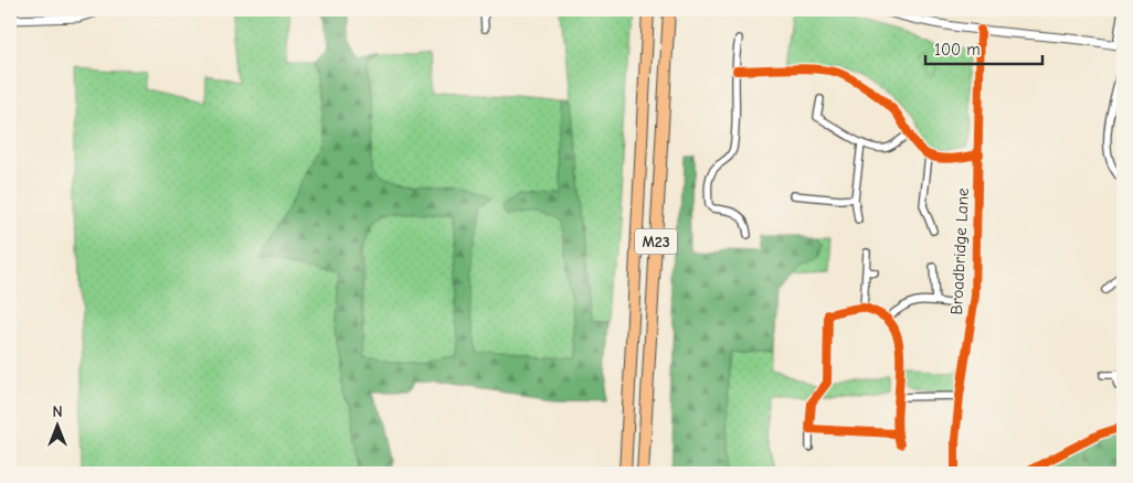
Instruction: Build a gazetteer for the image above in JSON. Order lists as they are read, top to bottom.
{
  "streets": {
    "highway": ["M23"],
    "street": ["Broadbridge Lane"]
  },
  "scale_bar": "100 m",
  "north": "top"
}
